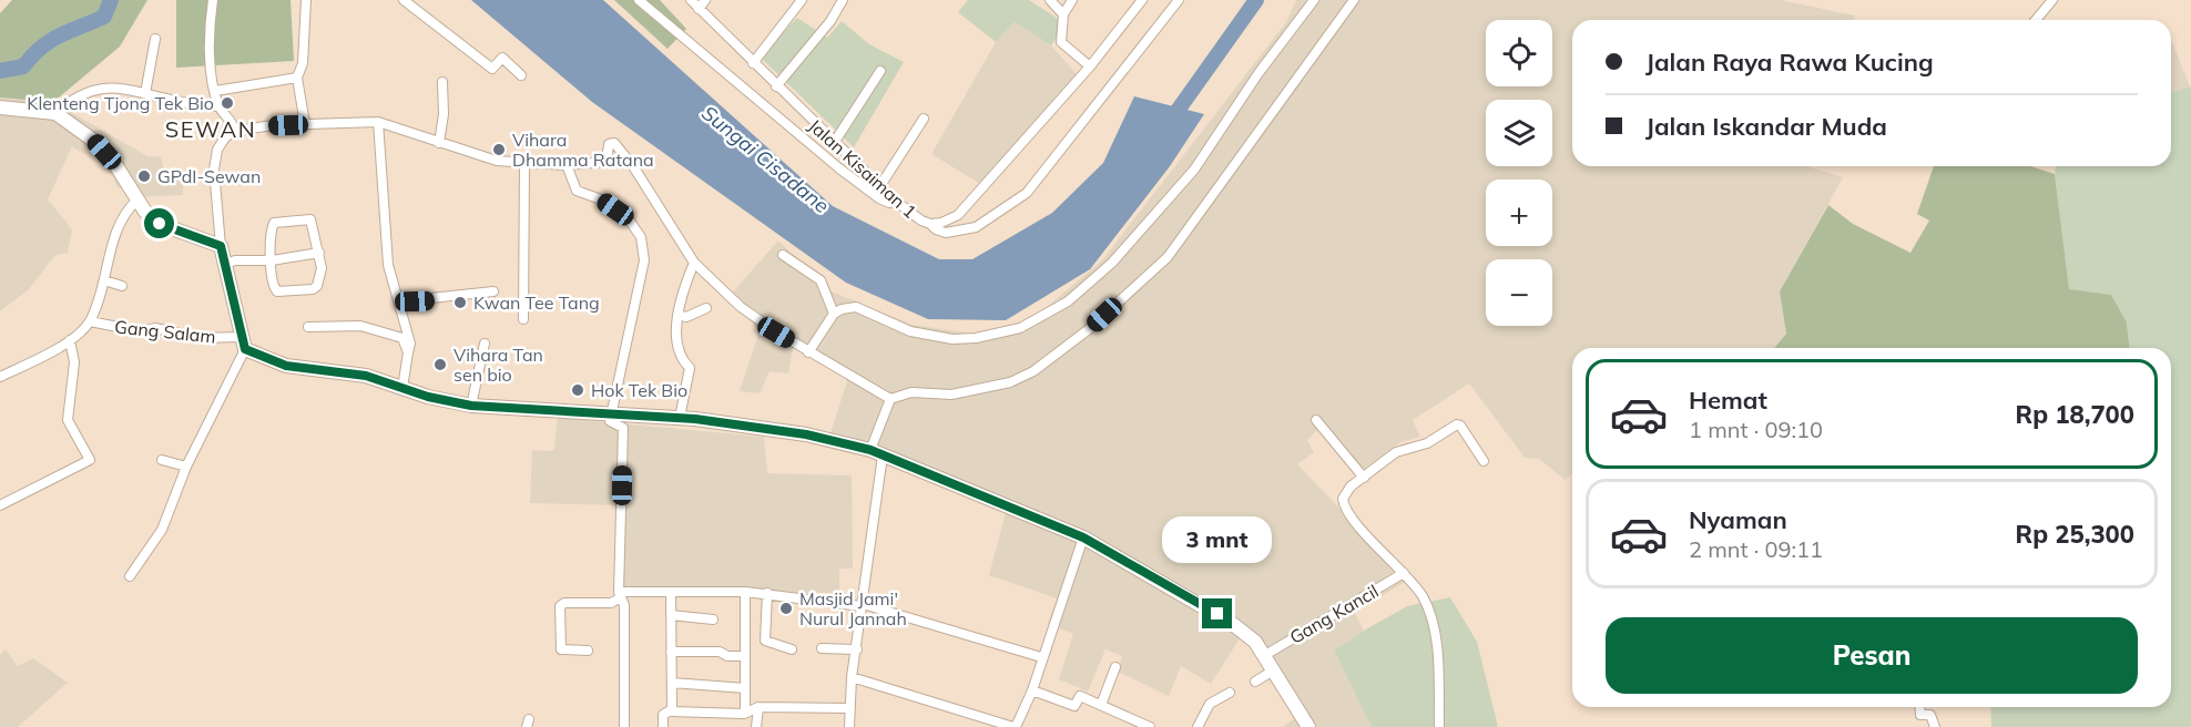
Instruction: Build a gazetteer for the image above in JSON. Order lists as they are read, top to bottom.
{
  "streets": {
    "street": ["Jalan Kisaiman 1", "Gang Salam", "Gang Kancil"]
  },
  "districts": ["SEWAN"],
  "water": ["Sungai Cisadane"],
  "places": [
    "Klenteng Tjong Tek Bio",
    "Vihara Dhamma Ratana",
    "GPdI-Sewan",
    "Kwan Tee Tang",
    "Vihara Tan sen bio",
    "Hok Tek Bio",
    "Masjid Jami' Nurul Jannah"
  ],
  "page": {
    "map_buttons": ["+", "−"],
    "banner": ["Jalan Raya Rawa Kucing", "Jalan Iskandar Muda"],
    "list": [
      {
        "name": "Hemat",
        "note": "1 mnt · 09:10",
        "value": "Rp 18,700"
      },
      {
        "name": "Nyaman",
        "note": "2 mnt · 09:11",
        "value": "Rp 25,300"
      }
    ],
    "bubble": "3 mnt",
    "buttons": "Pesan"
  }
}
